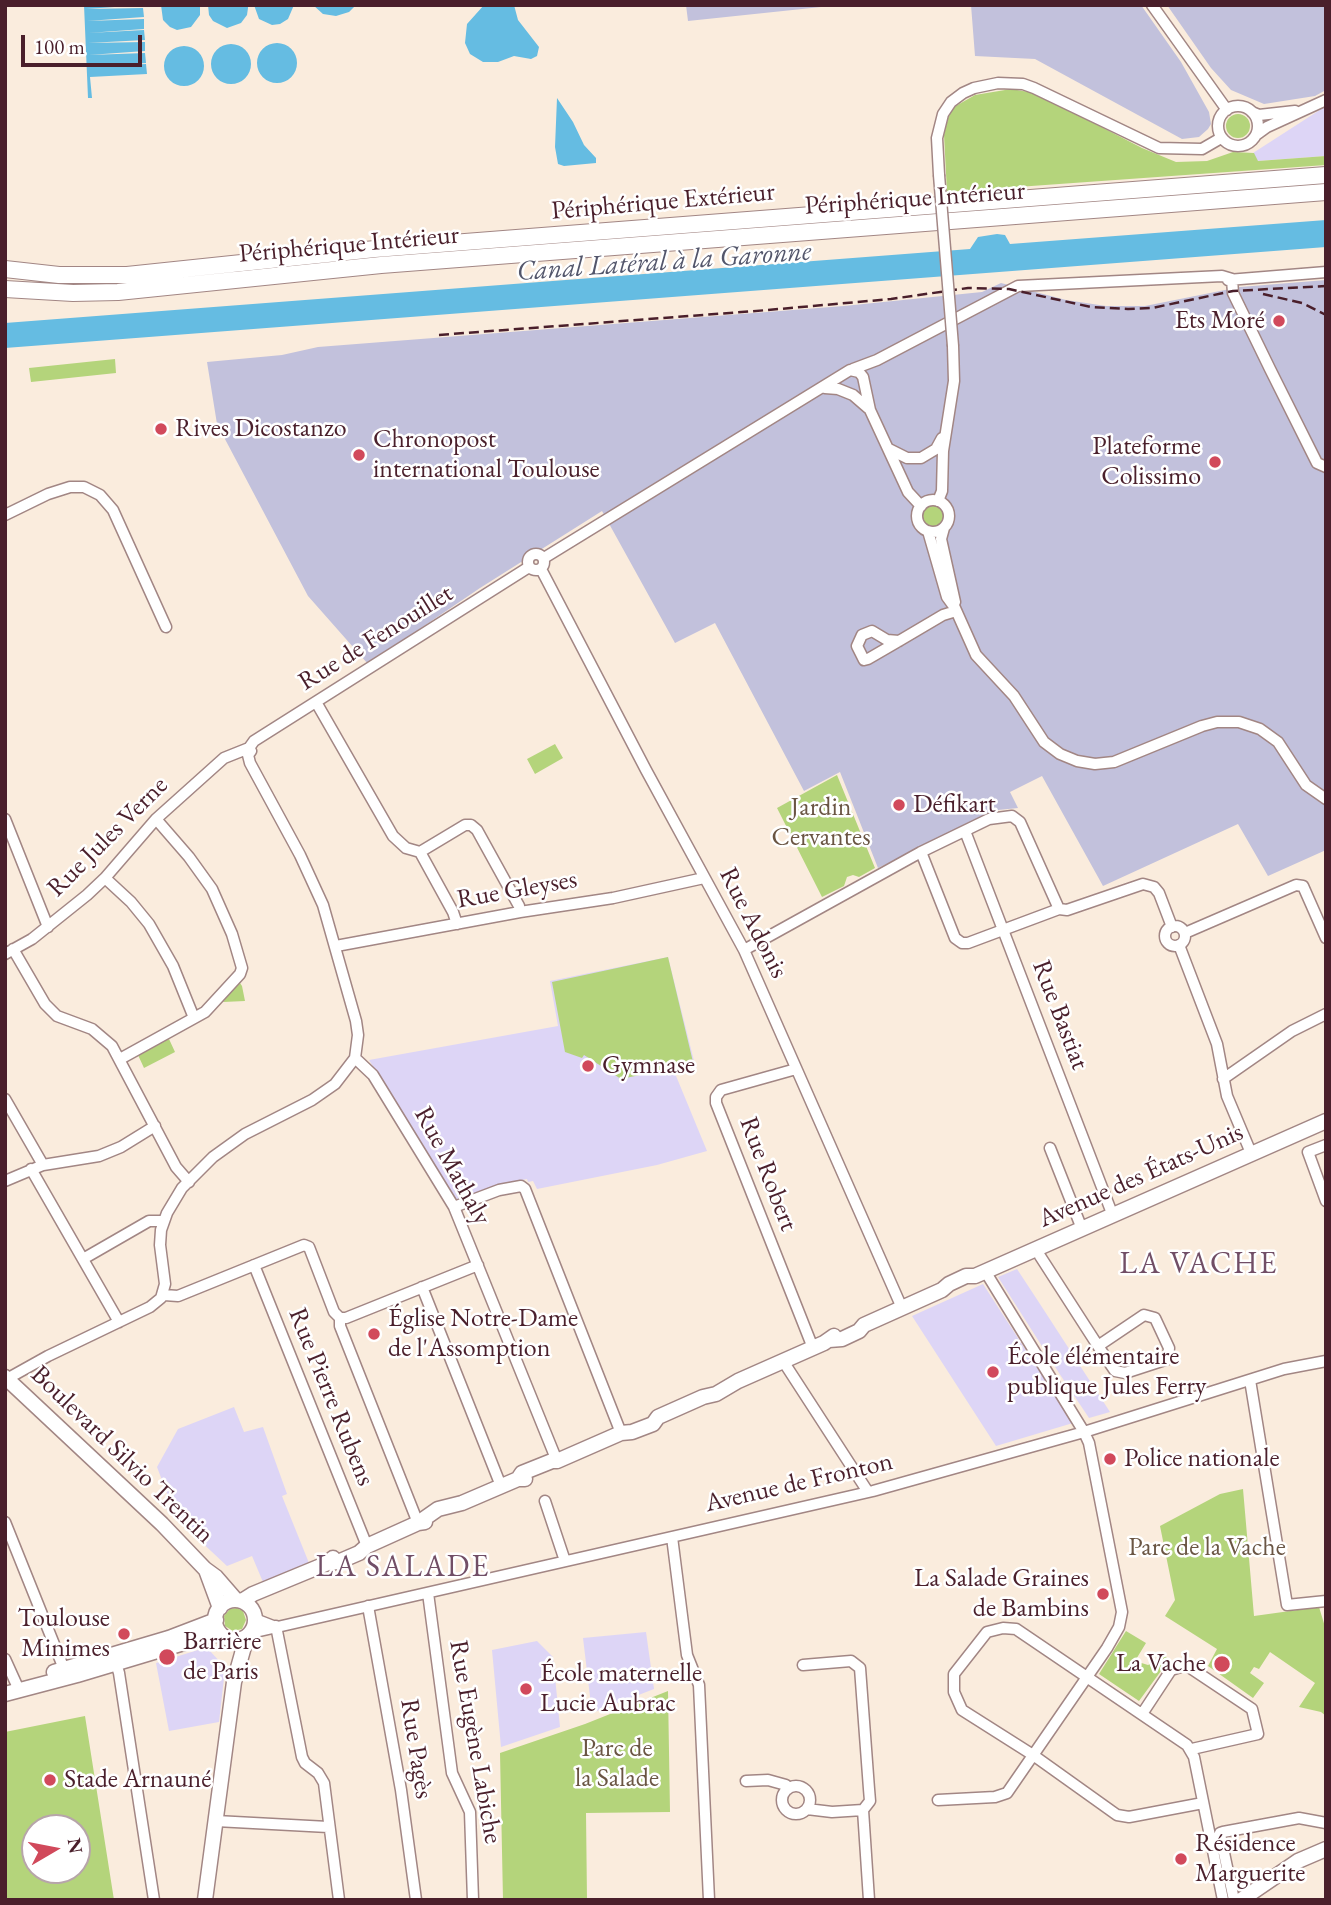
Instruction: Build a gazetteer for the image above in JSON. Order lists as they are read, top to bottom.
{
  "streets": {
    "highway": ["Périphérique Intérieur", "Périphérique Extérieur"],
    "main road": ["Avenue des États-Unis", "Boulevard Silvio Trentin"],
    "street": [
      "Rue de Fenouillet",
      "Rue Jules Verne",
      "Rue Gleyses",
      "Rue Adonis",
      "Rue Bastiat",
      "Rue Mathaly",
      "Rue Robert",
      "Rue Pierre Rubens",
      "Avenue de Fronton",
      "Rue Eugène Labiche",
      "Rue Pagès"
    ]
  },
  "crossings": [
    ["Rue de Fenouillet", "Rue Jules Verne"],
    ["Rue de Fenouillet", "Rue Adonis"],
    ["Rue Gleyses", "Rue Adonis"],
    ["Rue Adonis", "Rue Robert"],
    ["Rue Adonis", "Avenue des États-Unis"],
    ["Rue Bastiat", "Avenue des États-Unis"],
    ["Rue Mathaly", "Avenue des États-Unis"],
    ["Rue Robert", "Avenue des États-Unis"],
    ["Avenue des États-Unis", "Rue Pierre Rubens"],
    ["Avenue des États-Unis", "Boulevard Silvio Trentin"],
    ["Avenue des États-Unis", "Avenue de Fronton"],
    ["Boulevard Silvio Trentin", "Avenue de Fronton"],
    ["Avenue de Fronton", "Rue Eugène Labiche"],
    ["Avenue de Fronton", "Rue Pagès"]
  ],
  "districts": ["LA VACHE", "LA SALADE"],
  "water": ["Canal Latéral à la Garonne"],
  "parks": ["Jardin Cervantes", "Parc de la Vache", "Parc de la Salade"],
  "places": [
    "Ets Moré",
    "Rives Dicostanzo",
    "Chronopost international Toulouse",
    "Plateforme Colissimo",
    "Défikart",
    "Gymnase",
    "Église Notre-Dame de l'Assomption",
    "École élémentaire publique Jules Ferry",
    "Police nationale",
    "La Salade Graines de Bambins",
    "Toulouse Minimes",
    "Barrière de Paris",
    "La Vache",
    "École maternelle Lucie Aubrac",
    "Stade Arnauné",
    "Résidence Marguerite"
  ],
  "scale_bar": "100 m",
  "north": "right"
}
